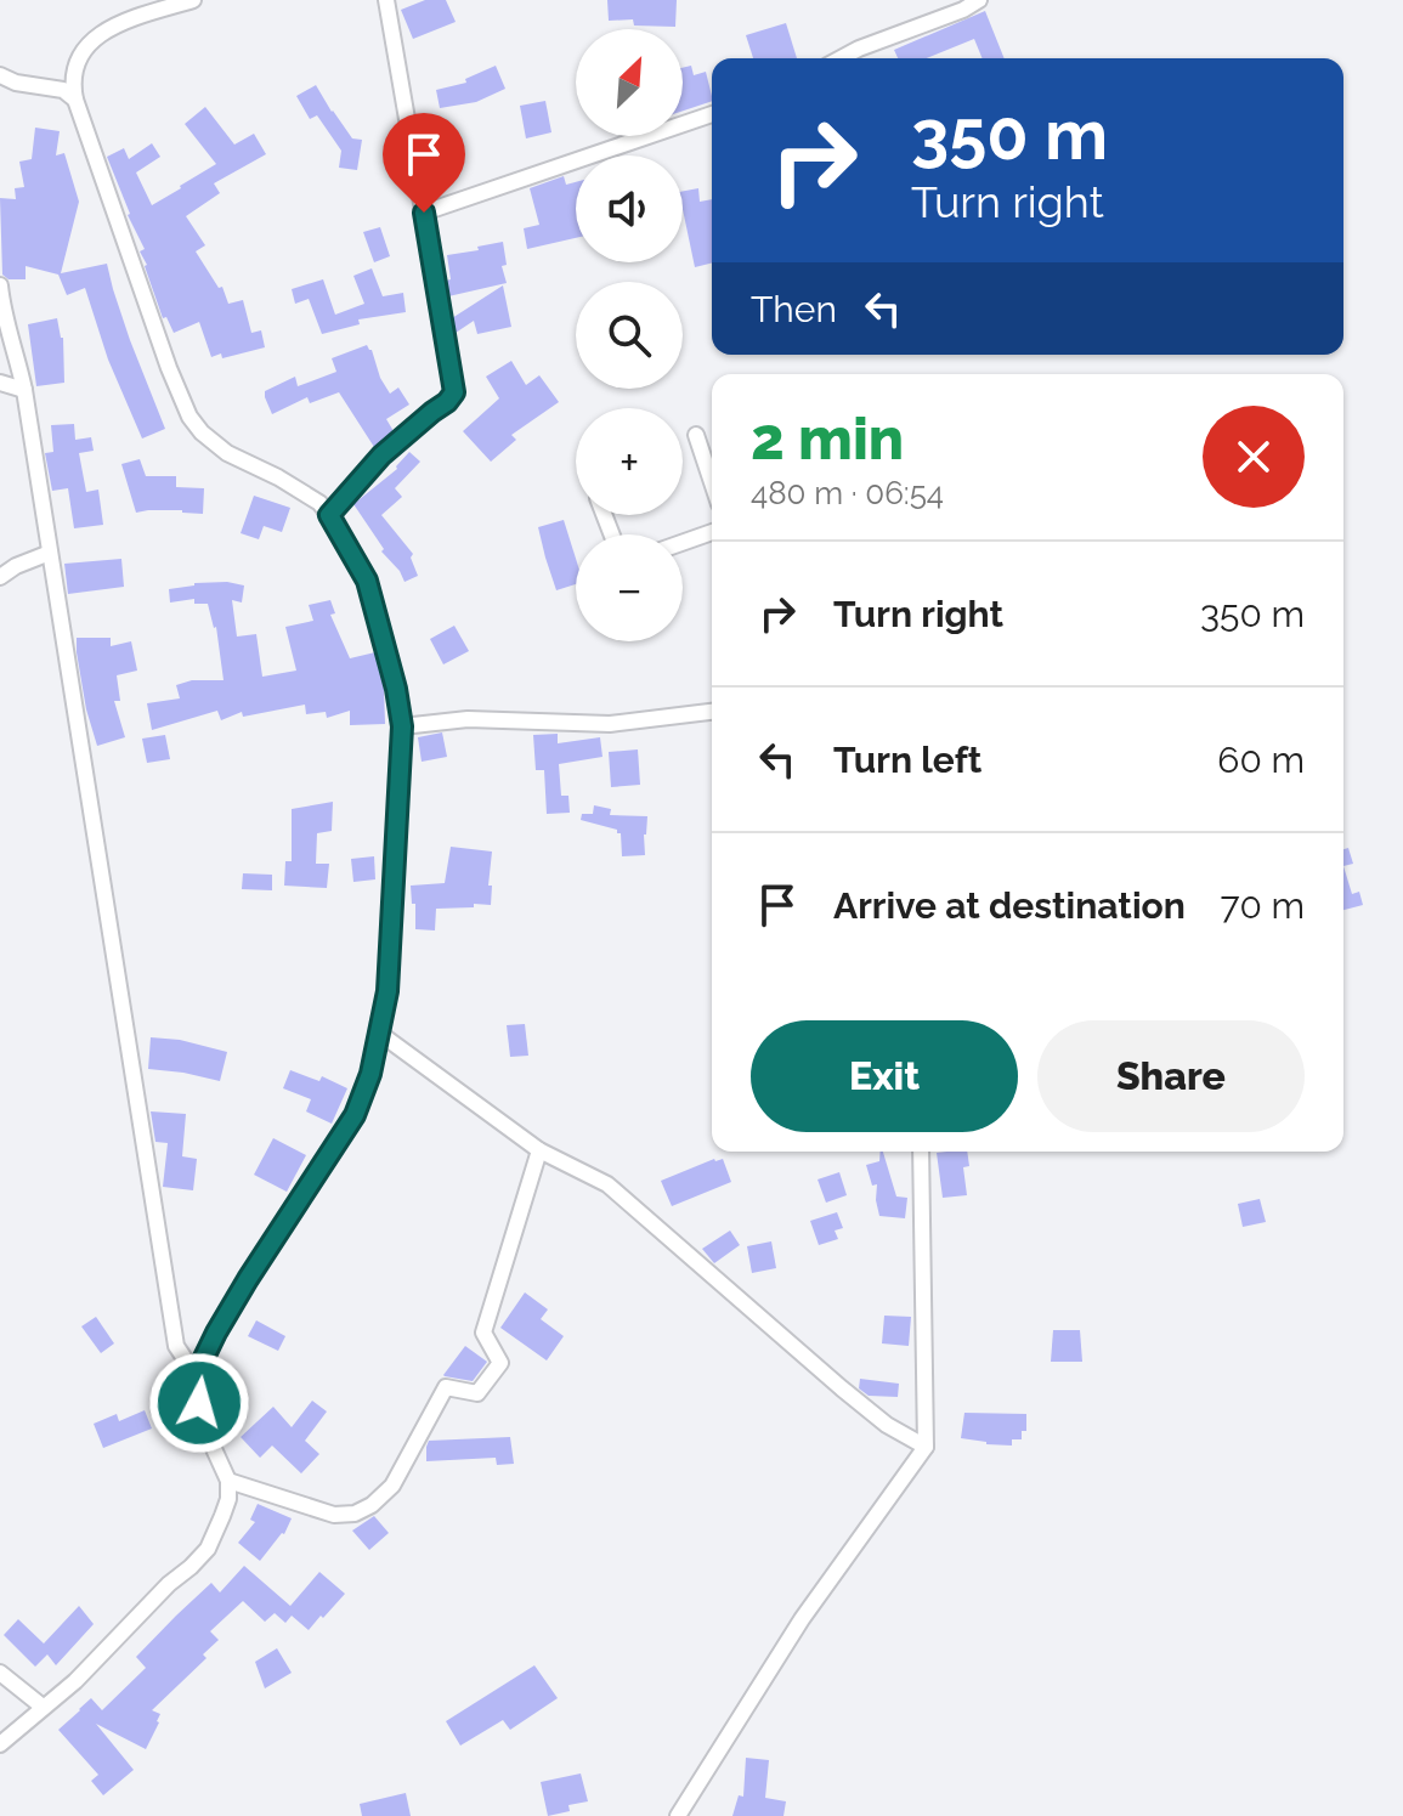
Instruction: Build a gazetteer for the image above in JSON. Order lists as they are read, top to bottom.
{
  "north": "top right",
  "page": {
    "map_buttons": ["+", "−"],
    "turn": ["350 m", "Turn right"],
    "then": "Then",
    "heading": ["2 min", "480 m · 06:54"],
    "list": [
      {
        "name": "Turn right",
        "value": "350 m"
      },
      {
        "name": "Turn left",
        "value": "60 m"
      },
      {
        "name": "Arrive at destination",
        "value": "70 m"
      }
    ],
    "buttons": ["Exit", "Share"]
  }
}
